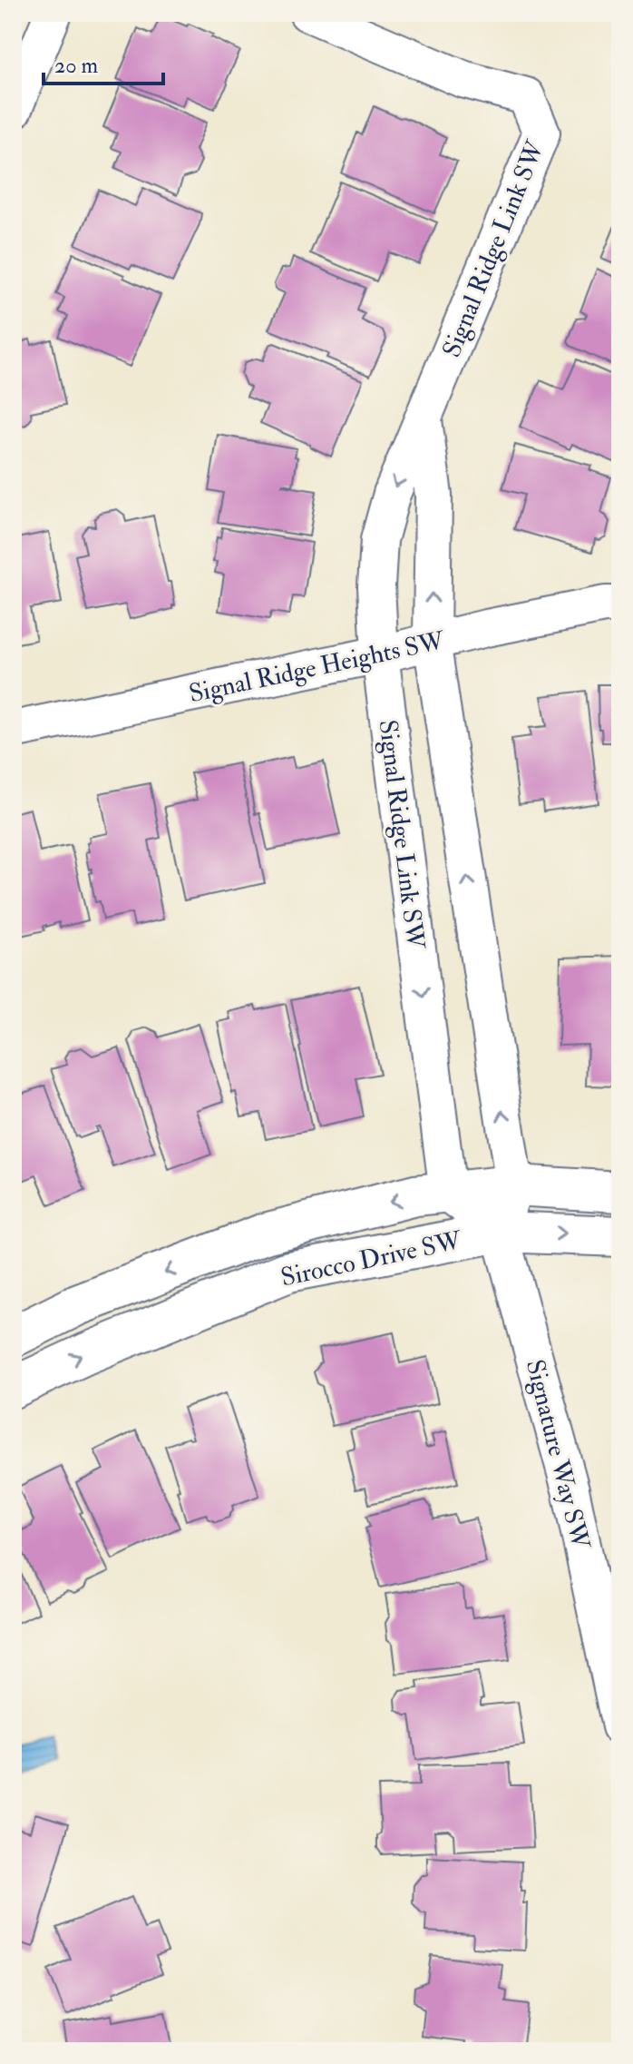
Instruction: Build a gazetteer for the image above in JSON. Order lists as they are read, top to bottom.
{
  "streets": {
    "street": [
      "Signal Ridge Link SW",
      "Signal Ridge Heights SW",
      "Sirocco Drive SW",
      "Signature Way SW"
    ]
  },
  "crossings": [
    ["Signal Ridge Link SW", "Signal Ridge Heights SW"],
    ["Signal Ridge Link SW", "Sirocco Drive SW"],
    ["Sirocco Drive SW", "Signature Way SW"]
  ],
  "scale_bar": "20 m"
}
